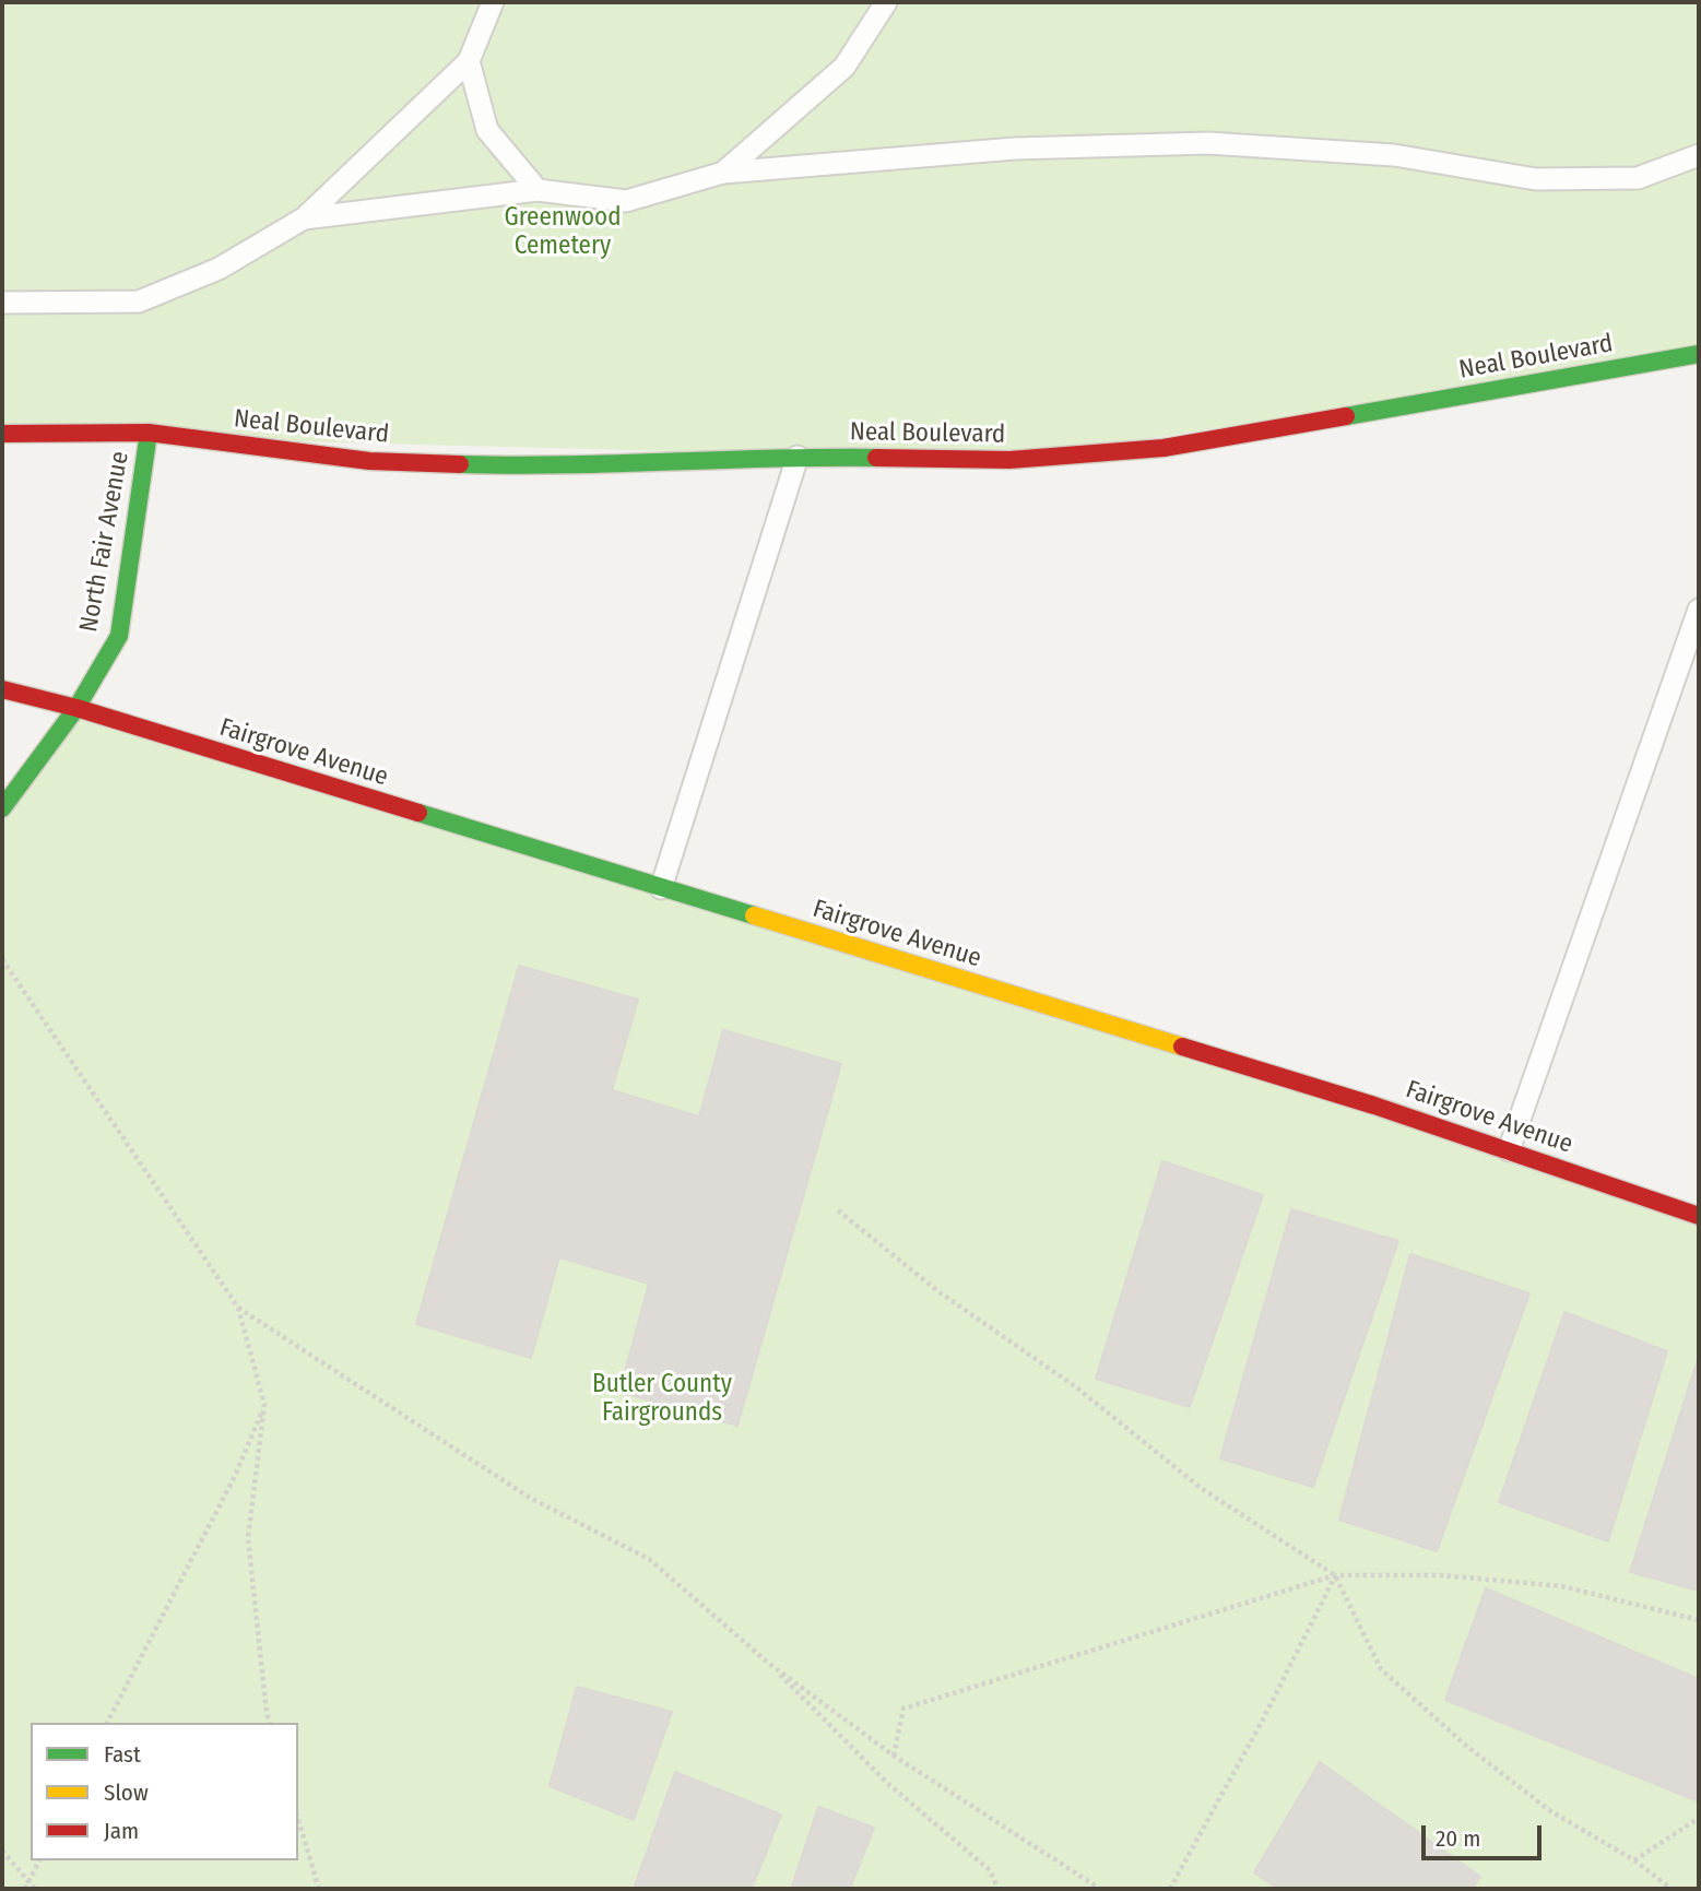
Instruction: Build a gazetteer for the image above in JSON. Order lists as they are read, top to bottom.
{
  "streets": {
    "main road": ["Neal Boulevard", "North Fair Avenue", "Fairgrove Avenue"]
  },
  "crossings": [
    ["Neal Boulevard", "North Fair Avenue"],
    ["North Fair Avenue", "Fairgrove Avenue"]
  ],
  "parks": ["Greenwood Cemetery", "Butler County Fairgrounds"],
  "legend": ["Fast", "Slow", "Jam"],
  "scale_bar": "20 m"
}
